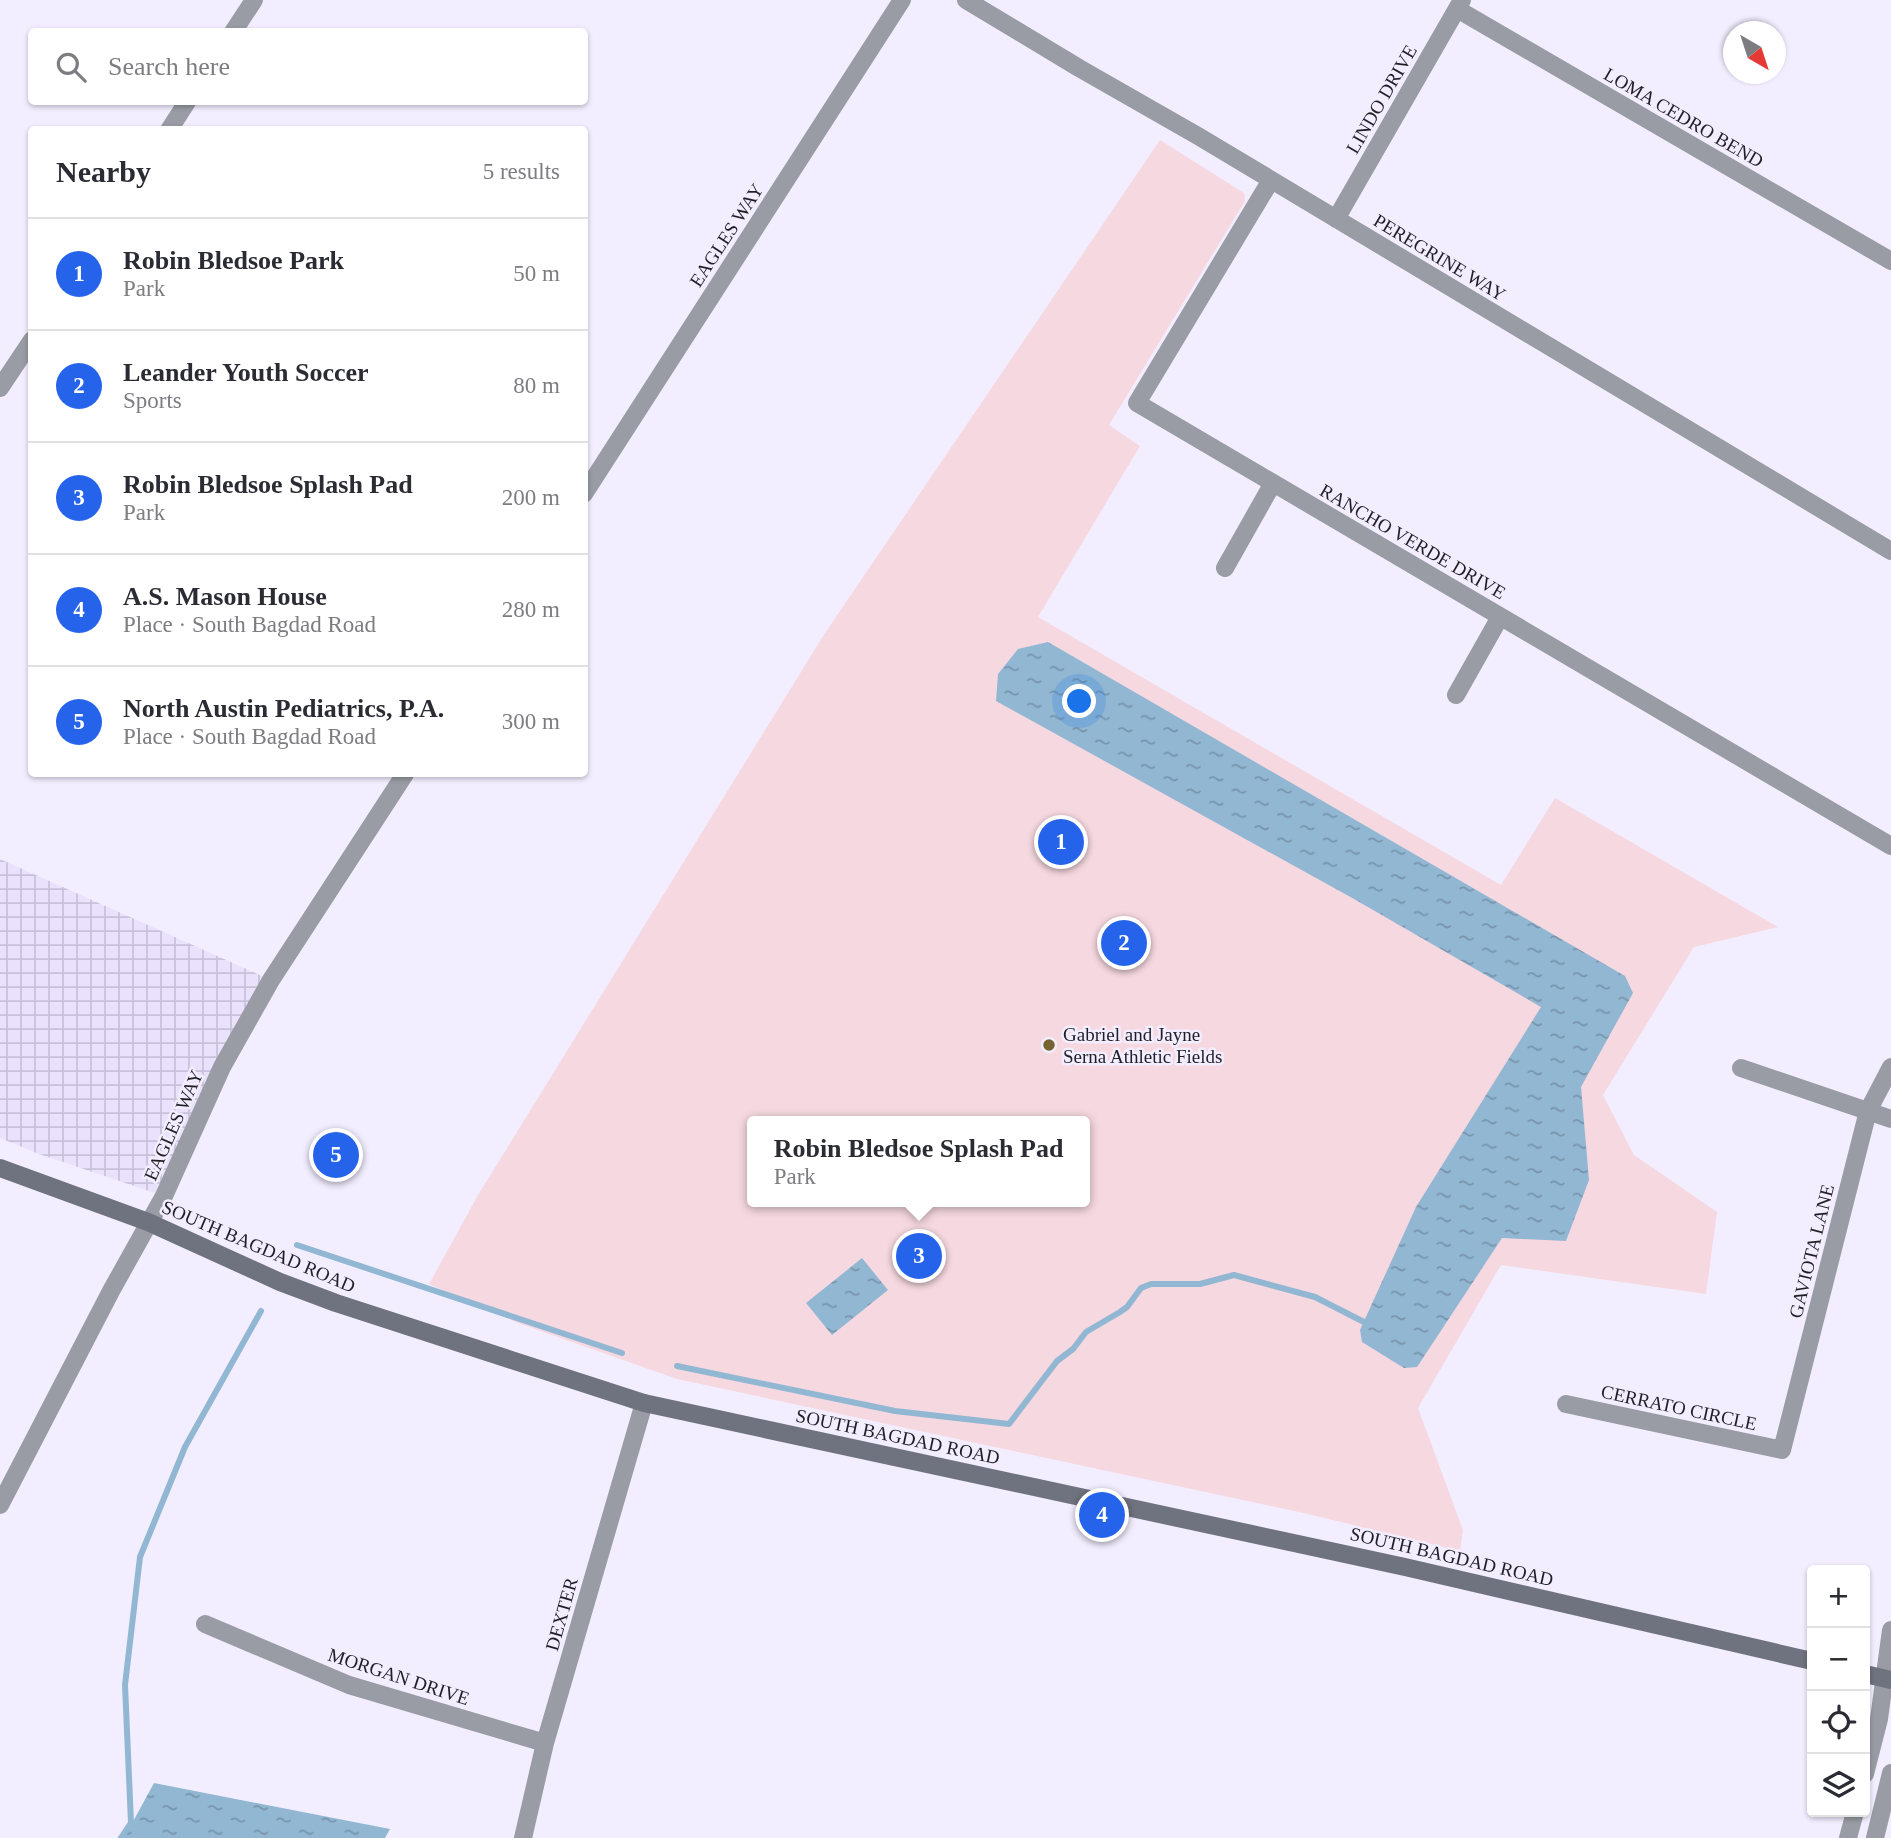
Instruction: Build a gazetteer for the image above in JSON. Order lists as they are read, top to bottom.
{
  "streets": {
    "main road": ["SOUTH BAGDAD ROAD"],
    "street": [
      "LINDO DRIVE",
      "LOMA CEDRO BEND",
      "EAGLES WAY",
      "PEREGRINE WAY",
      "RANCHO VERDE DRIVE",
      "GAVIOTA LANE",
      "CERRATO CIRCLE",
      "DEXTER",
      "MORGAN DRIVE"
    ]
  },
  "crossings": [
    ["LINDO DRIVE", "LOMA CEDRO BEND"],
    ["LINDO DRIVE", "PEREGRINE WAY"],
    ["EAGLES WAY", "SOUTH BAGDAD ROAD"],
    ["PEREGRINE WAY", "RANCHO VERDE DRIVE"],
    ["SOUTH BAGDAD ROAD", "DEXTER"],
    ["GAVIOTA LANE", "CERRATO CIRCLE"],
    ["DEXTER", "MORGAN DRIVE"]
  ],
  "places": ["Gabriel and Jayne Serna Athletic Fields"],
  "north": "bottom right",
  "page": {
    "search": "Search here",
    "heading": ["Nearby", "5 results"],
    "list": [
      {
        "mark": "1",
        "name": "Robin Bledsoe Park",
        "note": "Park",
        "value": "50 m"
      },
      {
        "mark": "2",
        "name": "Leander Youth Soccer",
        "note": "Sports",
        "value": "80 m"
      },
      {
        "mark": "3",
        "name": "Robin Bledsoe Splash Pad",
        "note": "Park",
        "value": "200 m"
      },
      {
        "mark": "4",
        "name": "A.S. Mason House",
        "note": "Place · South Bagdad Road",
        "value": "280 m"
      },
      {
        "mark": "5",
        "name": "North Austin Pediatrics, P.A.",
        "note": "Place · South Bagdad Road",
        "value": "300 m"
      }
    ],
    "pins": [
      "1",
      "2",
      "5",
      "3",
      "4"
    ],
    "popup": ["Robin Bledsoe Splash Pad", "Park"],
    "map_buttons": ["+", "−"]
  }
}
